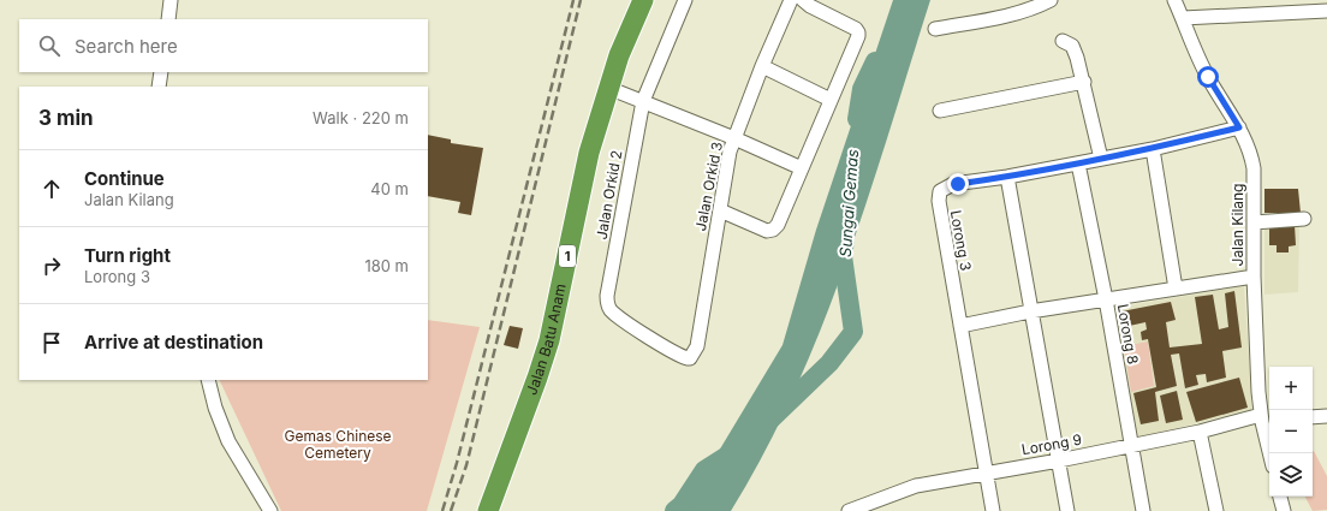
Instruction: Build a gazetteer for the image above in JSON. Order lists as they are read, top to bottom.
{
  "streets": {
    "highway": ["1", "Jalan Batu Anam"],
    "street": [
      "Jalan Orkid 3",
      "Jalan Orkid 2",
      "Jalan Kilang",
      "Lorong 3",
      "Lorong 8",
      "Lorong 9"
    ]
  },
  "crossings": [
    ["Jalan Orkid 3", "Jalan Orkid 2"],
    ["Jalan Kilang", "Lorong 3"],
    ["Jalan Kilang", "Lorong 9"],
    ["Lorong 3", "Lorong 8"],
    ["Lorong 3", "Lorong 9"],
    ["Lorong 8", "Lorong 9"]
  ],
  "water": ["Sungai Gemas"],
  "parks": ["Gemas Chinese Cemetery"],
  "page": {
    "search": "Search here",
    "heading": ["3 min", "Walk · 220 m"],
    "list": [
      ["Continue", "Jalan Kilang", "40 m"],
      ["Turn right", "Lorong 3", "180 m"],
      "Arrive at destination"
    ],
    "map_buttons": ["+", "−"]
  }
}
